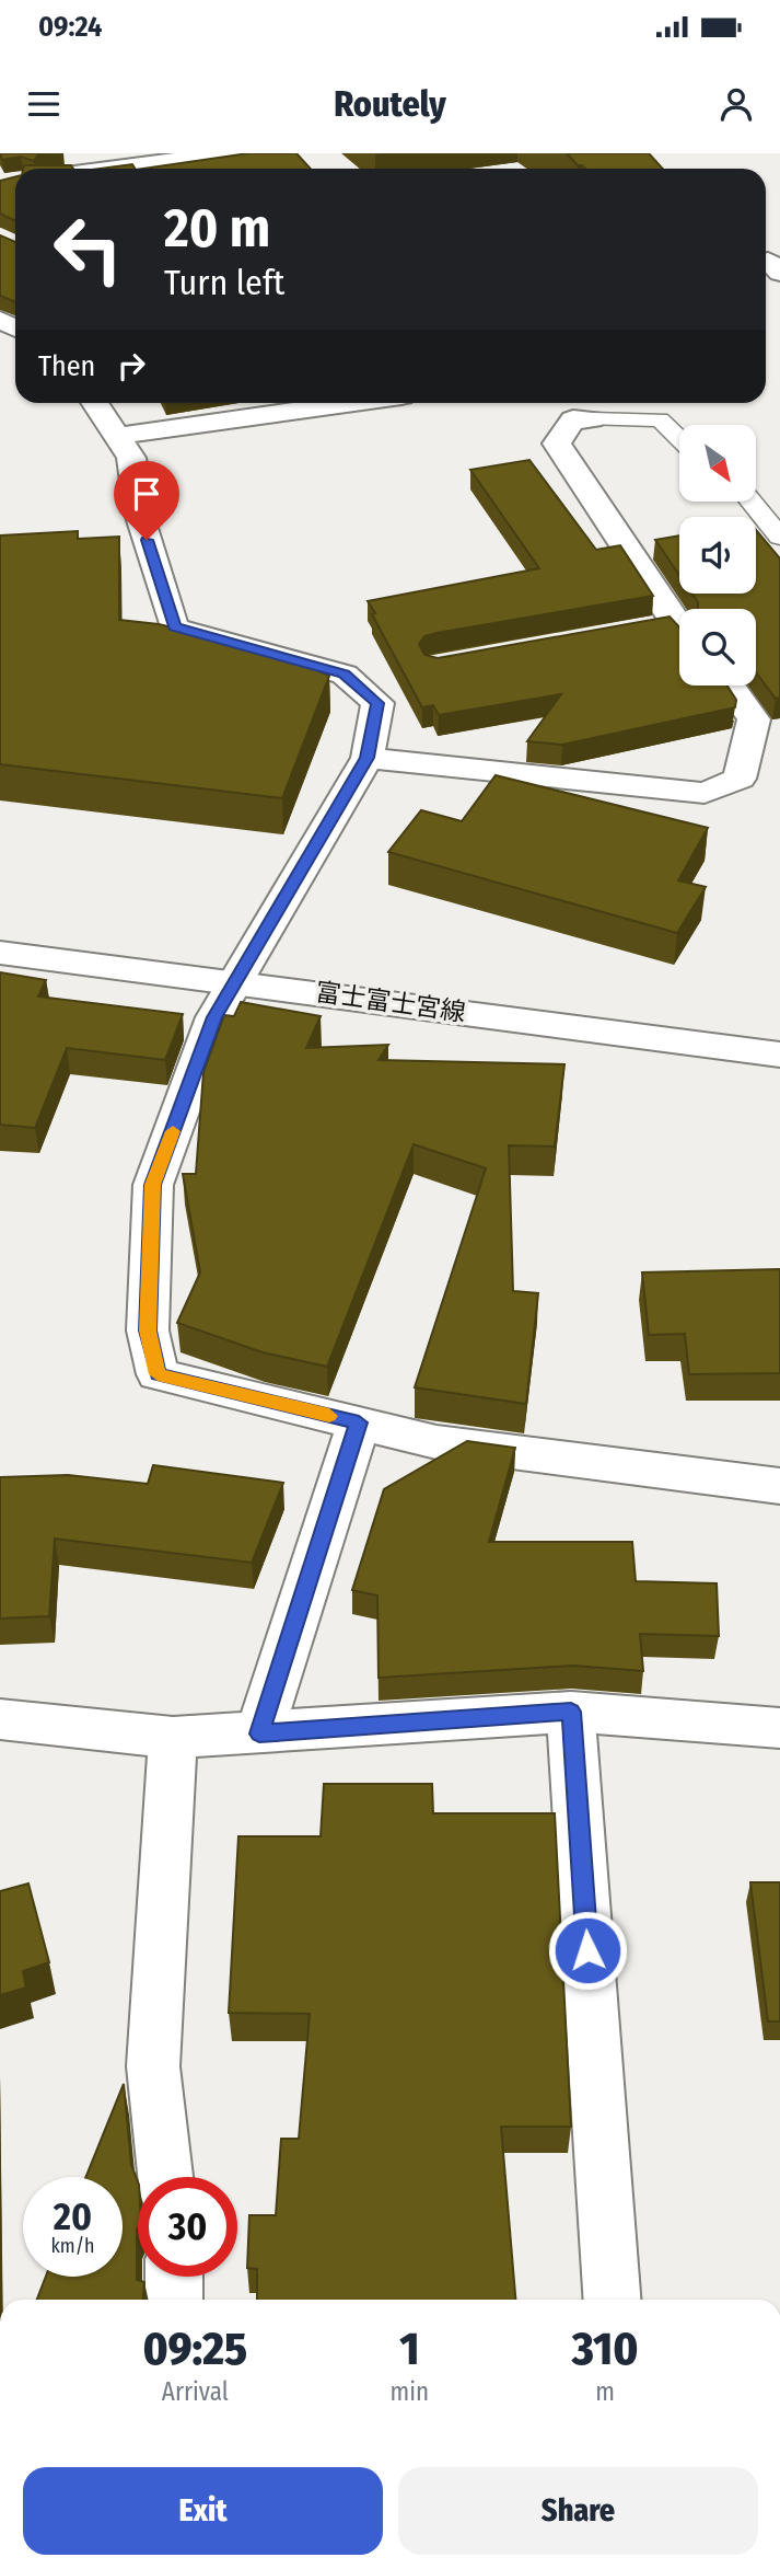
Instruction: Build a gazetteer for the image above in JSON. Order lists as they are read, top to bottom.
{
  "streets": {
    "street": ["富士富士宮線"]
  },
  "north": "bottom right",
  "page": {
    "status": "09:24",
    "header": "Routely",
    "turn": ["20 m", "Turn left"],
    "then": "Then",
    "speed": "20 km/h",
    "limit": "30",
    "eta": [
      "09:25",
      "Arrival",
      "1",
      "min",
      "310",
      "m"
    ],
    "buttons": ["Exit", "Share"]
  }
}
